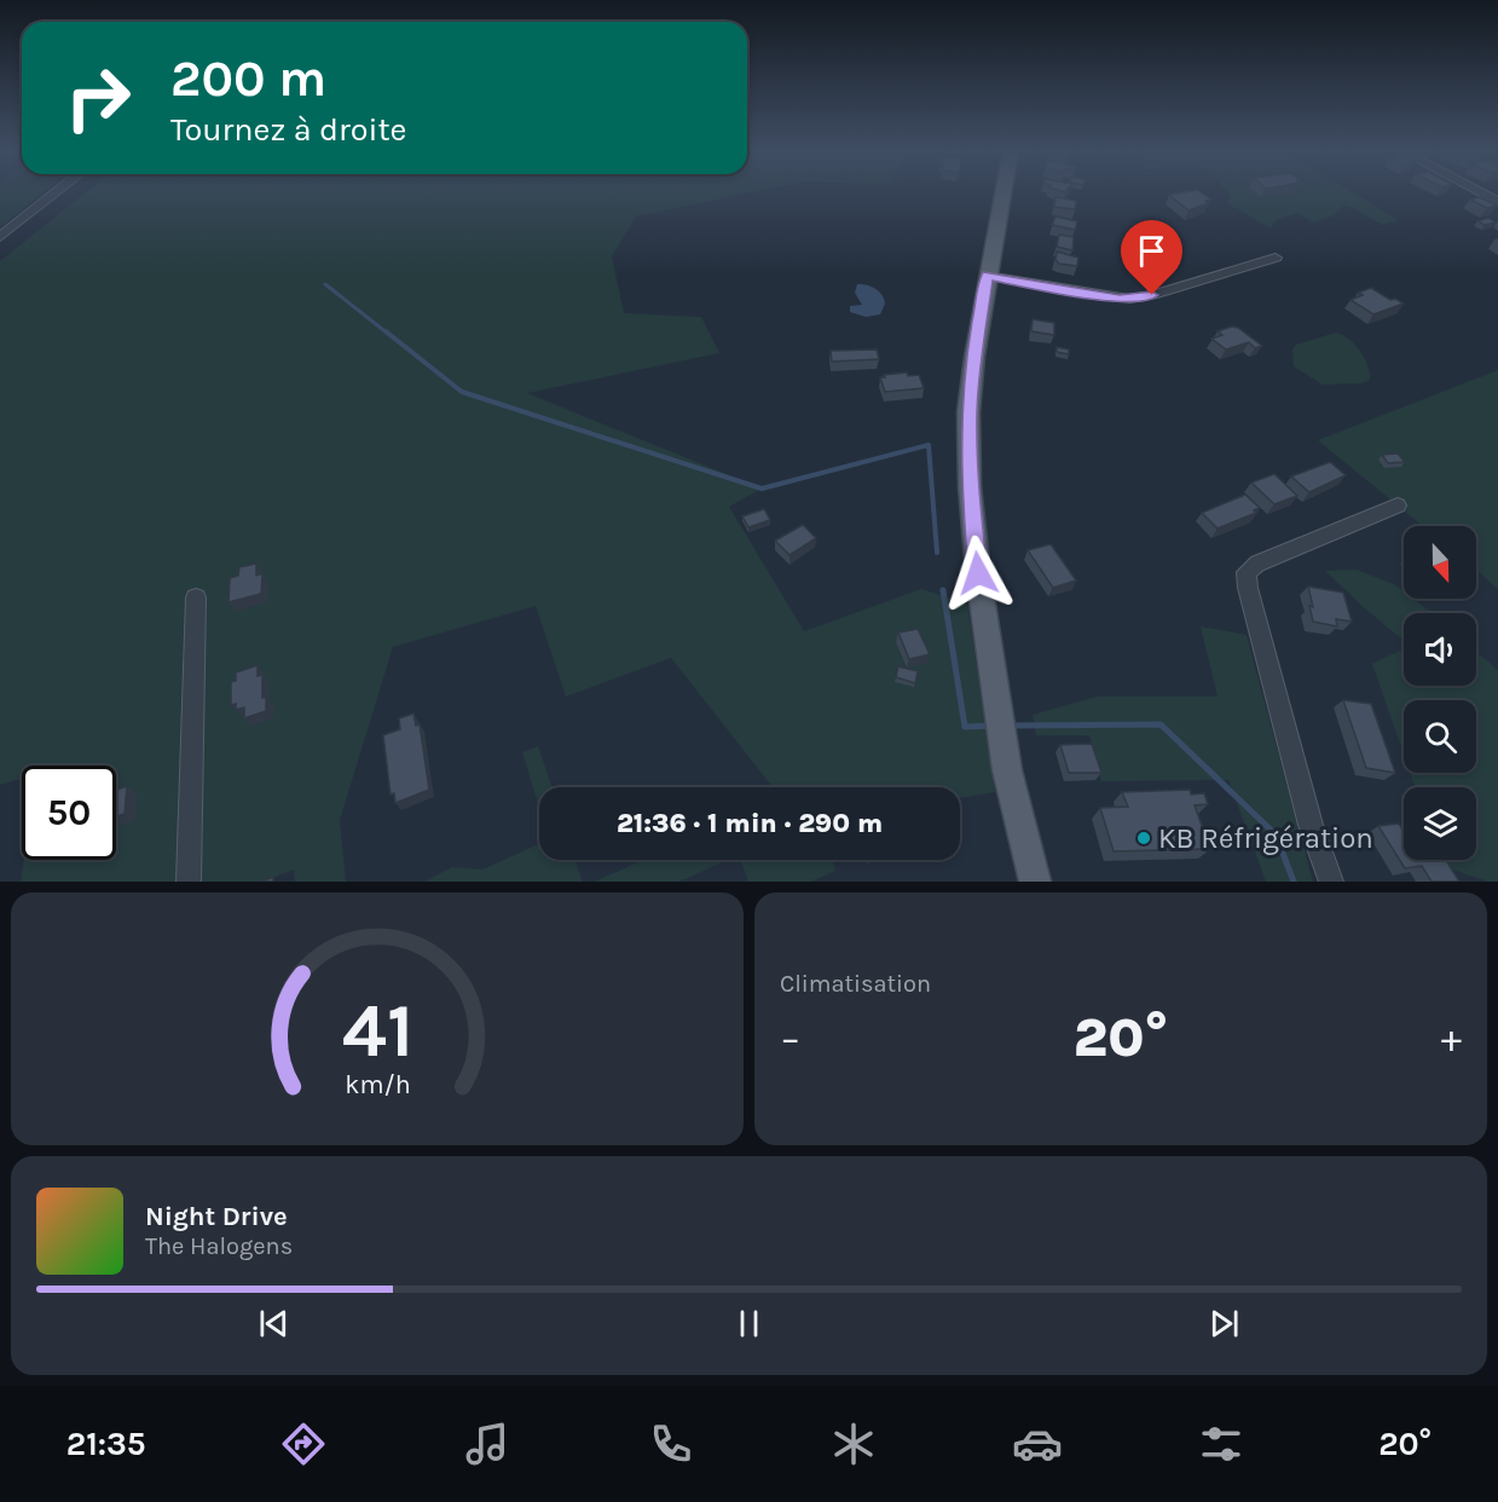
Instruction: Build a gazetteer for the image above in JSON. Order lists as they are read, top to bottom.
{
  "places": ["KB Réfrigération"],
  "north": "bottom",
  "page": {
    "turn": ["200 m", "Tournez à droite"],
    "limit": "50",
    "trip": "21:36 · 1 min · 290 m",
    "tile": "Climatisation",
    "heat": ["−", "20°", "+"],
    "song": ["Night Drive", "The Halogens"],
    "tabs": ["21:35", "20°"],
    "gauge": ["41", "km/h"]
  }
}
